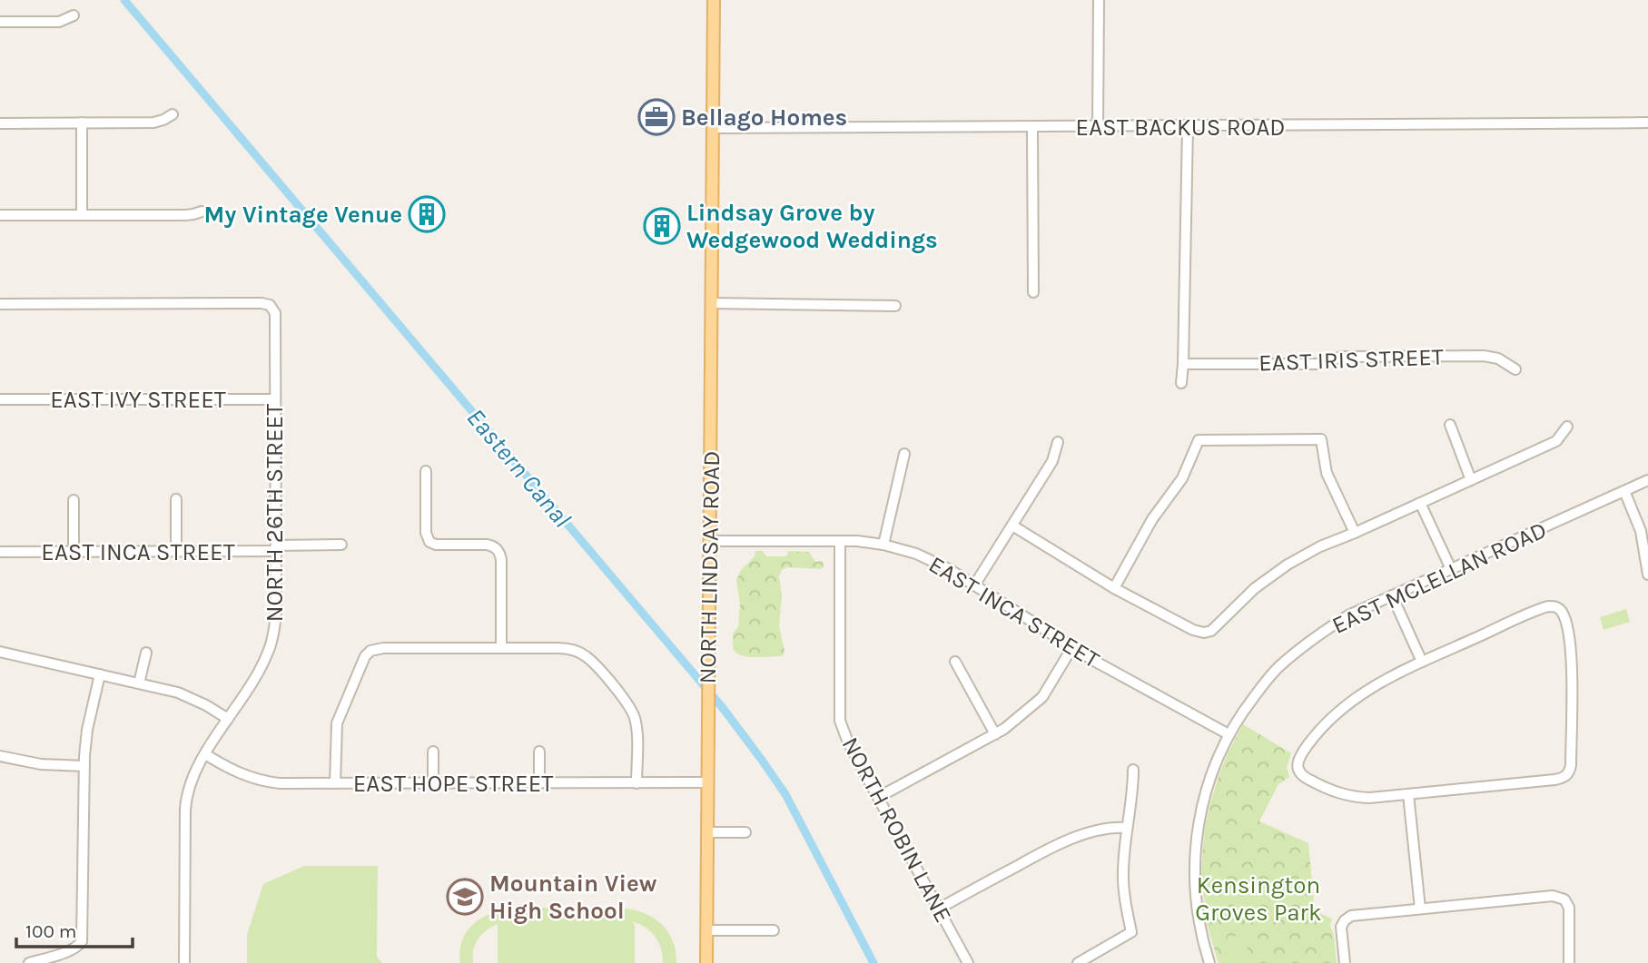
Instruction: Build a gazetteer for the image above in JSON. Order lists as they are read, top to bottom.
{
  "streets": {
    "main road": ["NORTH LINDSAY ROAD"],
    "street": [
      "EAST BACKUS ROAD",
      "EAST IRIS STREET",
      "EAST IVY STREET",
      "NORTH 26TH STREET",
      "EAST INCA STREET",
      "EAST MCLELLAN ROAD",
      "EAST HOPE STREET",
      "NORTH ROBIN LANE"
    ]
  },
  "crossings": [
    ["EAST BACKUS ROAD", "NORTH LINDSAY ROAD"],
    ["EAST IVY STREET", "NORTH 26TH STREET"],
    ["NORTH 26TH STREET", "EAST INCA STREET"],
    ["NORTH 26TH STREET", "EAST HOPE STREET"],
    ["EAST INCA STREET", "NORTH LINDSAY ROAD"],
    ["EAST INCA STREET", "EAST MCLELLAN ROAD"],
    ["EAST INCA STREET", "NORTH ROBIN LANE"],
    ["NORTH LINDSAY ROAD", "EAST HOPE STREET"]
  ],
  "water": ["Eastern Canal"],
  "parks": ["Kensington Groves Park"],
  "places": {
    "office": ["Bellago Homes"],
    "building": ["My Vintage Venue", "Lindsay Grove by Wedgewood Weddings"],
    "school or university": ["Mountain View High School"]
  },
  "scale_bar": "100 m"
}
